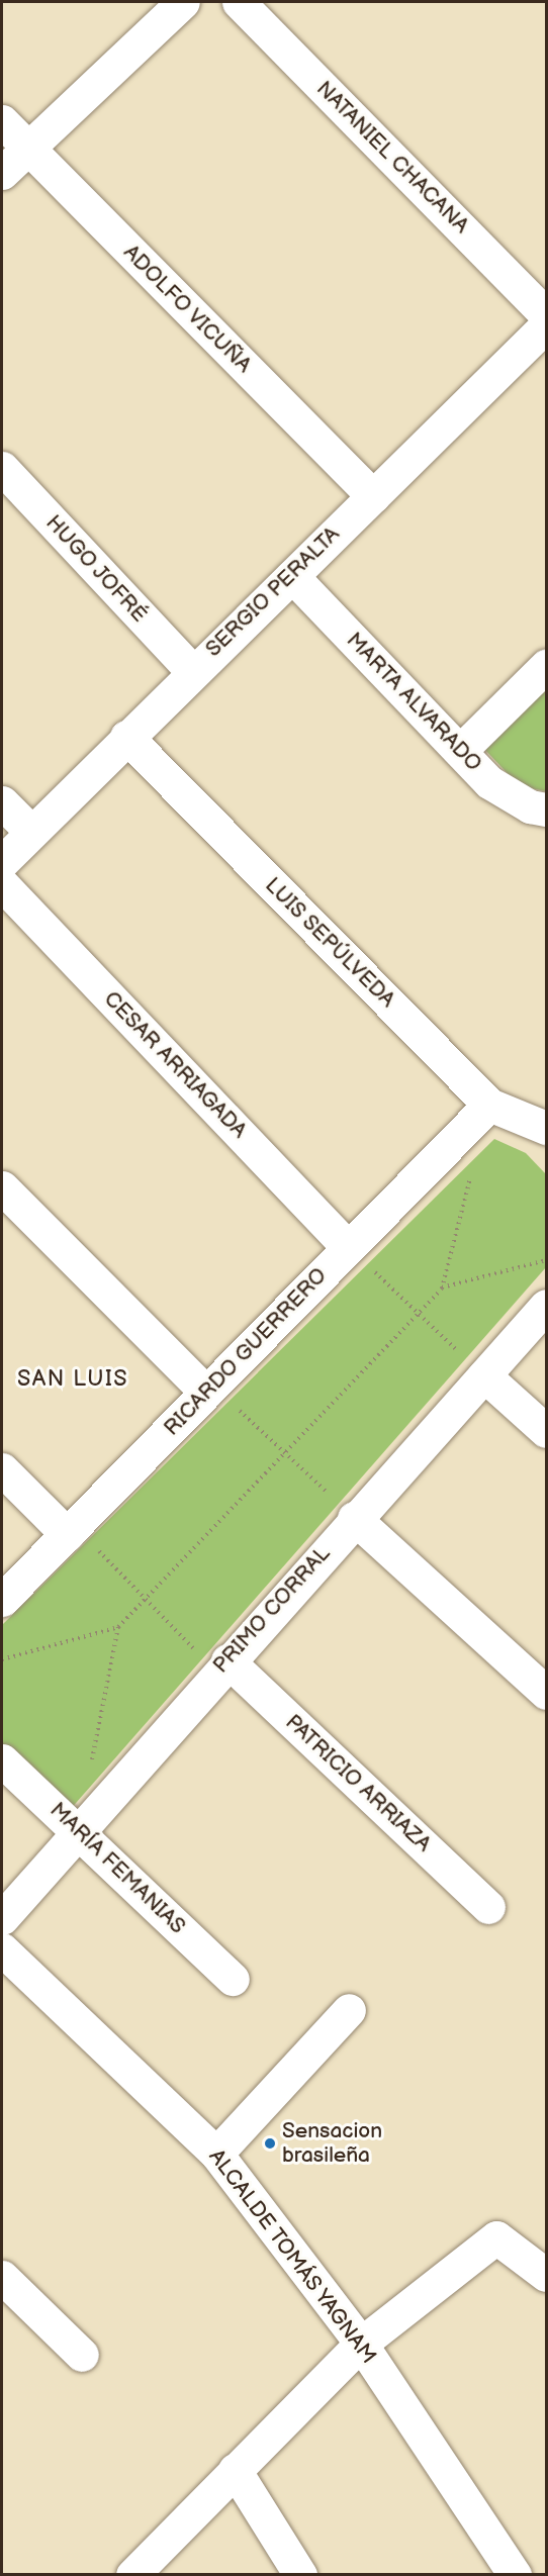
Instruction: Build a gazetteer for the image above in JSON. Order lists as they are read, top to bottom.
{
  "streets": {
    "street": [
      "NATANIEL CHACANA",
      "ADOLFO VICUÑA",
      "HUGO JOFRÉ",
      "SERGIO PERALTA",
      "MARTA ALVARADO",
      "LUIS SEPÚLVEDA",
      "CESAR ARRIAGADA",
      "RICARDO GUERRERO",
      "PRIMO CORRAL",
      "PATRICIO ARRIAZA",
      "MARÍA FEMANIAS",
      "ALCALDE TOMÁS YAGNAM"
    ]
  },
  "crossings": [
    ["ADOLFO VICUÑA", "SERGIO PERALTA"],
    ["HUGO JOFRÉ", "SERGIO PERALTA"],
    ["SERGIO PERALTA", "MARTA ALVARADO"],
    ["SERGIO PERALTA", "LUIS SEPÚLVEDA"],
    ["LUIS SEPÚLVEDA", "RICARDO GUERRERO"],
    ["CESAR ARRIAGADA", "RICARDO GUERRERO"],
    ["PRIMO CORRAL", "PATRICIO ARRIAZA"],
    ["PRIMO CORRAL", "MARÍA FEMANIAS"]
  ],
  "districts": ["SAN LUIS"],
  "places": ["Sensacion brasileña"]
}
